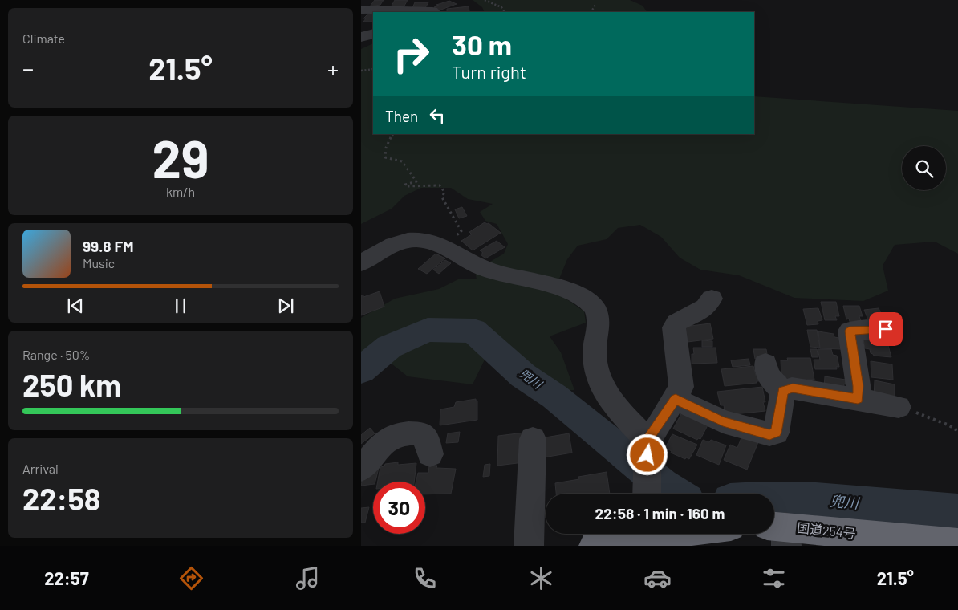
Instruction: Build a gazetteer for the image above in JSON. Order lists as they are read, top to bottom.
{
  "streets": {
    "highway": ["国道254号"]
  },
  "water": ["兜川"],
  "page": {
    "tile": [
      "Climate",
      ["29", "km/h"],
      ["Range · 50%", "250 km"],
      ["Arrival", "22:58"]
    ],
    "turn": ["30 m", "Turn right"],
    "heat": ["−", "21.5°", "+"],
    "then": "Then",
    "song": ["99.8 FM", "Music"],
    "limit": "30",
    "trip": "22:58 · 1 min · 160 m",
    "tabs": ["22:57", "21.5°"]
  }
}
